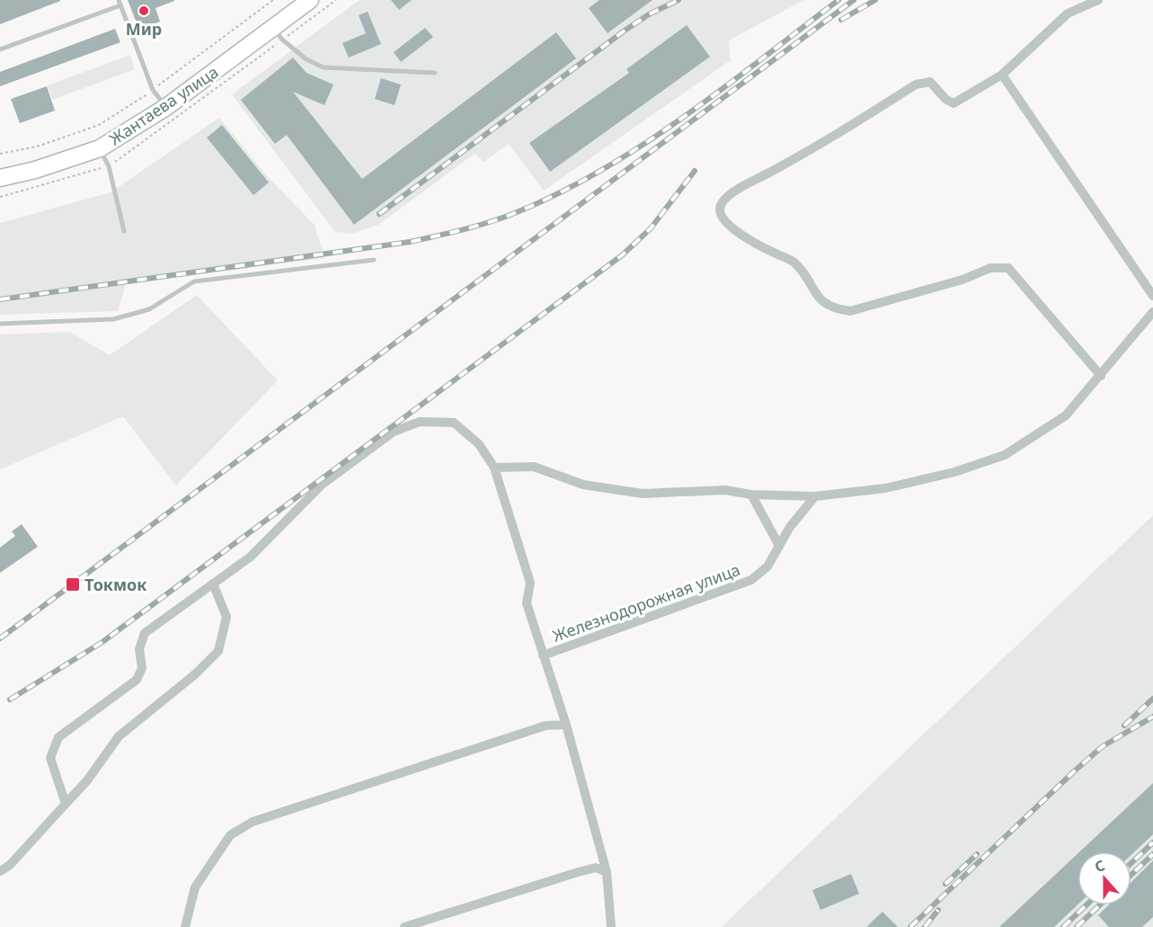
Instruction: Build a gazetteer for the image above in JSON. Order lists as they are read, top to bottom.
{
  "streets": {
    "main road": ["Жантаева улица"],
    "street": ["Железнодорожная улица"]
  },
  "places": {
    "other": ["Мир"],
    "transit": ["Токмок"]
  },
  "north": "top"
}
